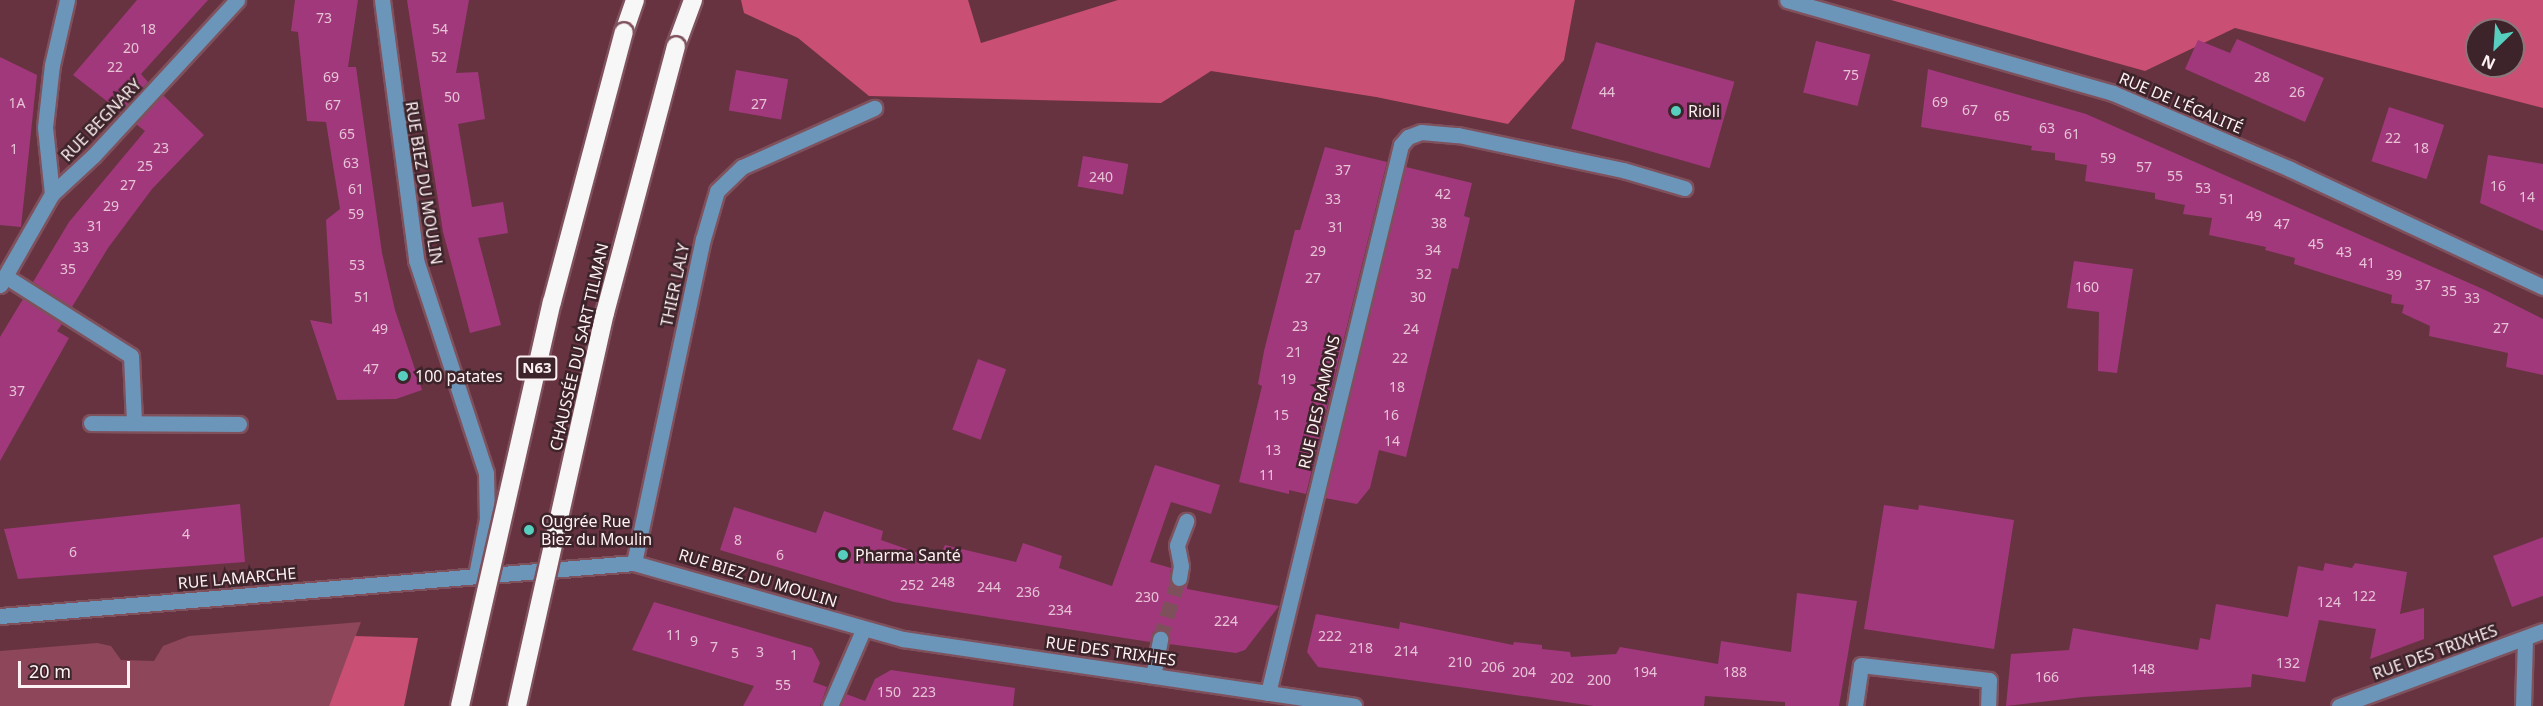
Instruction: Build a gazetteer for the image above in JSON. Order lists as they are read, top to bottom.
{
  "streets": {
    "highway": ["CHAUSSÉE DU SART TILMAN", "N63"],
    "street": [
      "RUE DE L'ÉGALITÉ",
      "RUE BEGNARY",
      "RUE BIEZ DU MOULIN",
      "THIER LALY",
      "RUE DES RAMONS",
      "RUE LAMARCHE",
      "RUE DES TRIXHES"
    ]
  },
  "crossings": [
    ["RUE BIEZ DU MOULIN", "THIER LALY"],
    ["RUE BIEZ DU MOULIN", "RUE LAMARCHE"],
    ["RUE BIEZ DU MOULIN", "RUE DES TRIXHES"],
    ["RUE DES RAMONS", "RUE DES TRIXHES"]
  ],
  "places": [
    "Rioli",
    "100 patates",
    "Ougrée Rue Biez du Moulin",
    "Pharma Santé"
  ],
  "house_numbers": [
    "73",
    "18",
    "54",
    "20",
    "52",
    "22",
    "75",
    "69",
    "28",
    "44",
    "26",
    "50",
    "69",
    "1A",
    "27",
    "67",
    "67",
    "65",
    "63",
    "65",
    "61",
    "22",
    "23",
    "18",
    "1",
    "59",
    "63",
    "25",
    "57",
    "37",
    "55",
    "240",
    "27",
    "16",
    "53",
    "61",
    "42",
    "14",
    "33",
    "51",
    "29",
    "59",
    "49",
    "38",
    "47",
    "31",
    "31",
    "45",
    "33",
    "34",
    "29",
    "43",
    "41",
    "53",
    "35",
    "32",
    "39",
    "27",
    "37",
    "160",
    "35",
    "51",
    "30",
    "33",
    "23",
    "27",
    "49",
    "24",
    "21",
    "22",
    "47",
    "19",
    "18",
    "37",
    "15",
    "16",
    "14",
    "13",
    "11",
    "4",
    "8",
    "6",
    "6",
    "248",
    "252",
    "244",
    "236",
    "122",
    "230",
    "124",
    "234",
    "224",
    "11",
    "222",
    "9",
    "7",
    "218",
    "214",
    "3",
    "5",
    "1",
    "210",
    "132",
    "206",
    "148",
    "204",
    "194",
    "188",
    "166",
    "202",
    "200",
    "55",
    "150",
    "223"
  ],
  "scale_bar": "20 m",
  "north": "bottom left"
}
